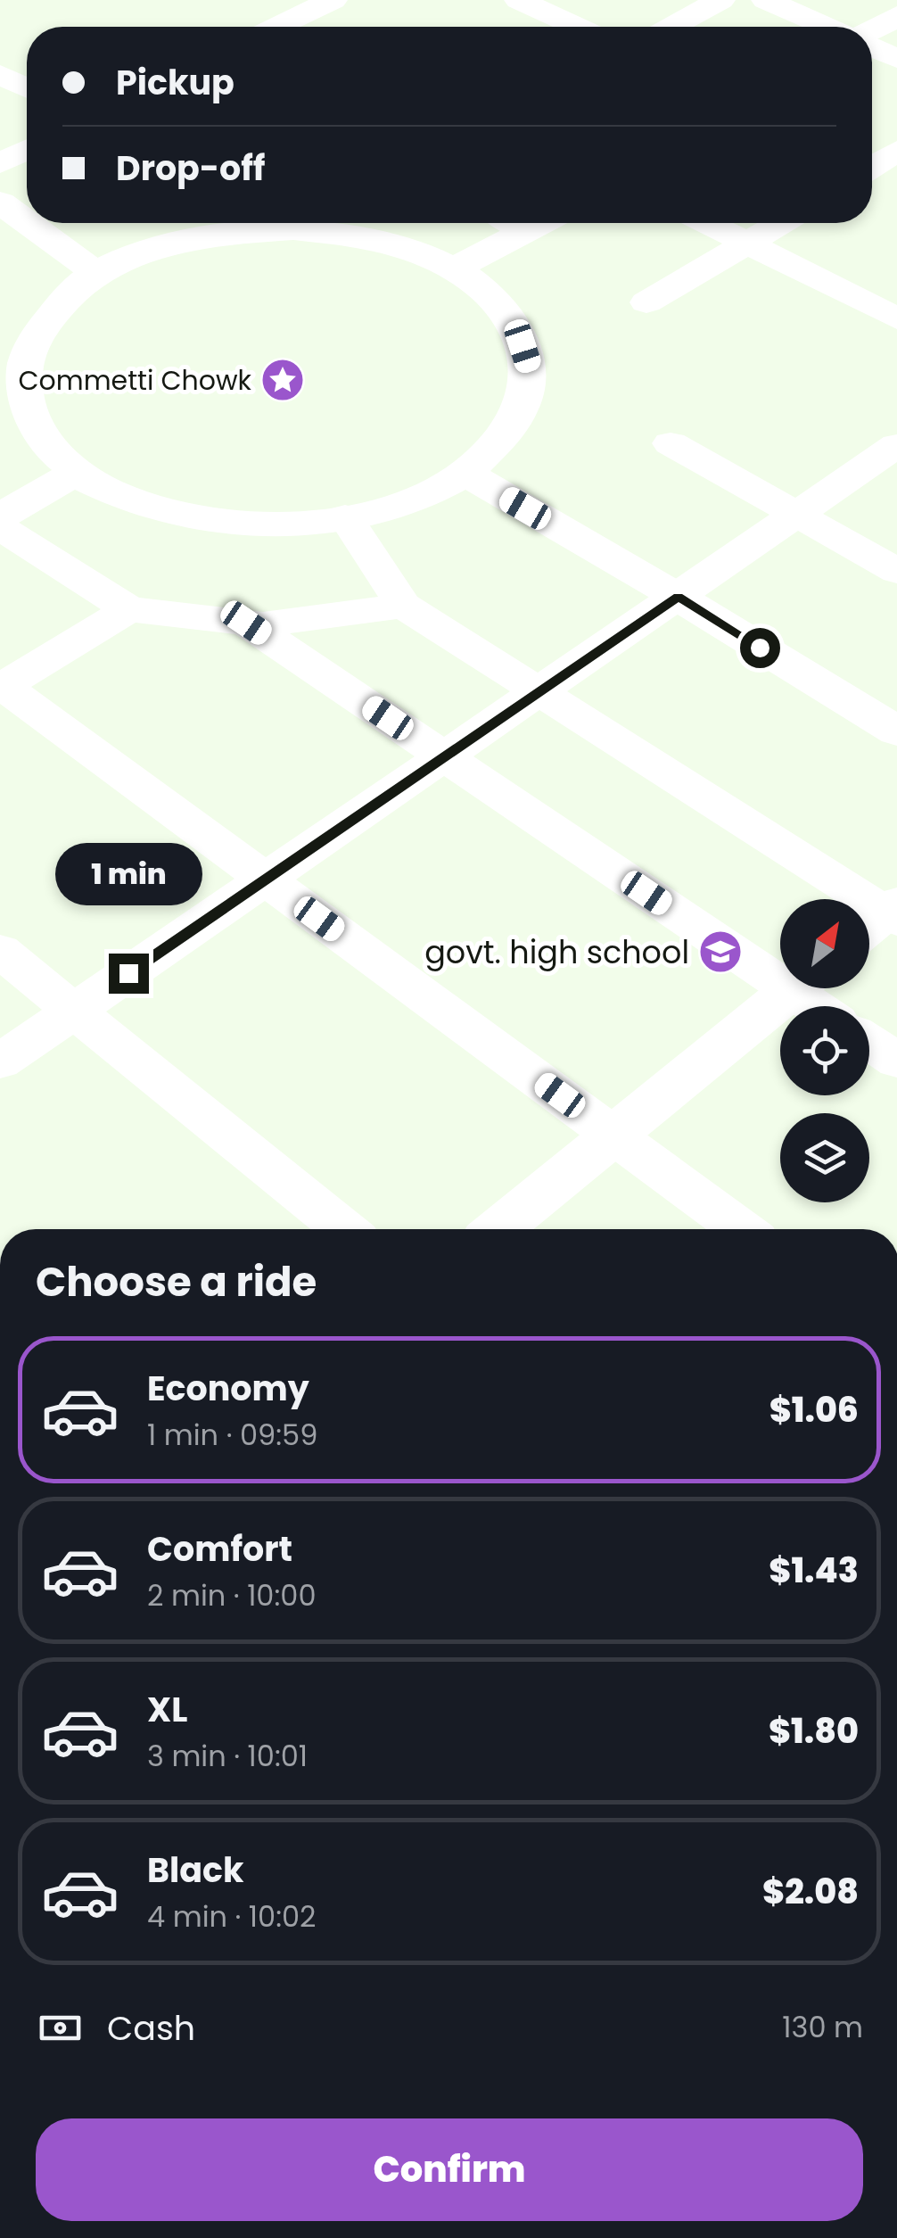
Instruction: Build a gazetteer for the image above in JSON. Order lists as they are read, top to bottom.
{
  "places": {
    "place": ["Commetti Chowk"],
    "school or university": ["govt. high school"]
  },
  "north": "top right",
  "page": {
    "banner": ["Pickup", "Drop-off"],
    "bubble": "1 min",
    "heading": "Choose a ride",
    "list": [
      {
        "name": "Economy",
        "note": "1 min · 09:59",
        "value": "$1.06"
      },
      {
        "name": "Comfort",
        "note": "2 min · 10:00",
        "value": "$1.43"
      },
      {
        "name": "XL",
        "note": "3 min · 10:01",
        "value": "$1.80"
      },
      {
        "name": "Black",
        "note": "4 min · 10:02",
        "value": "$2.08"
      }
    ],
    "pay": ["Cash", "130 m"],
    "buttons": "Confirm"
  }
}
